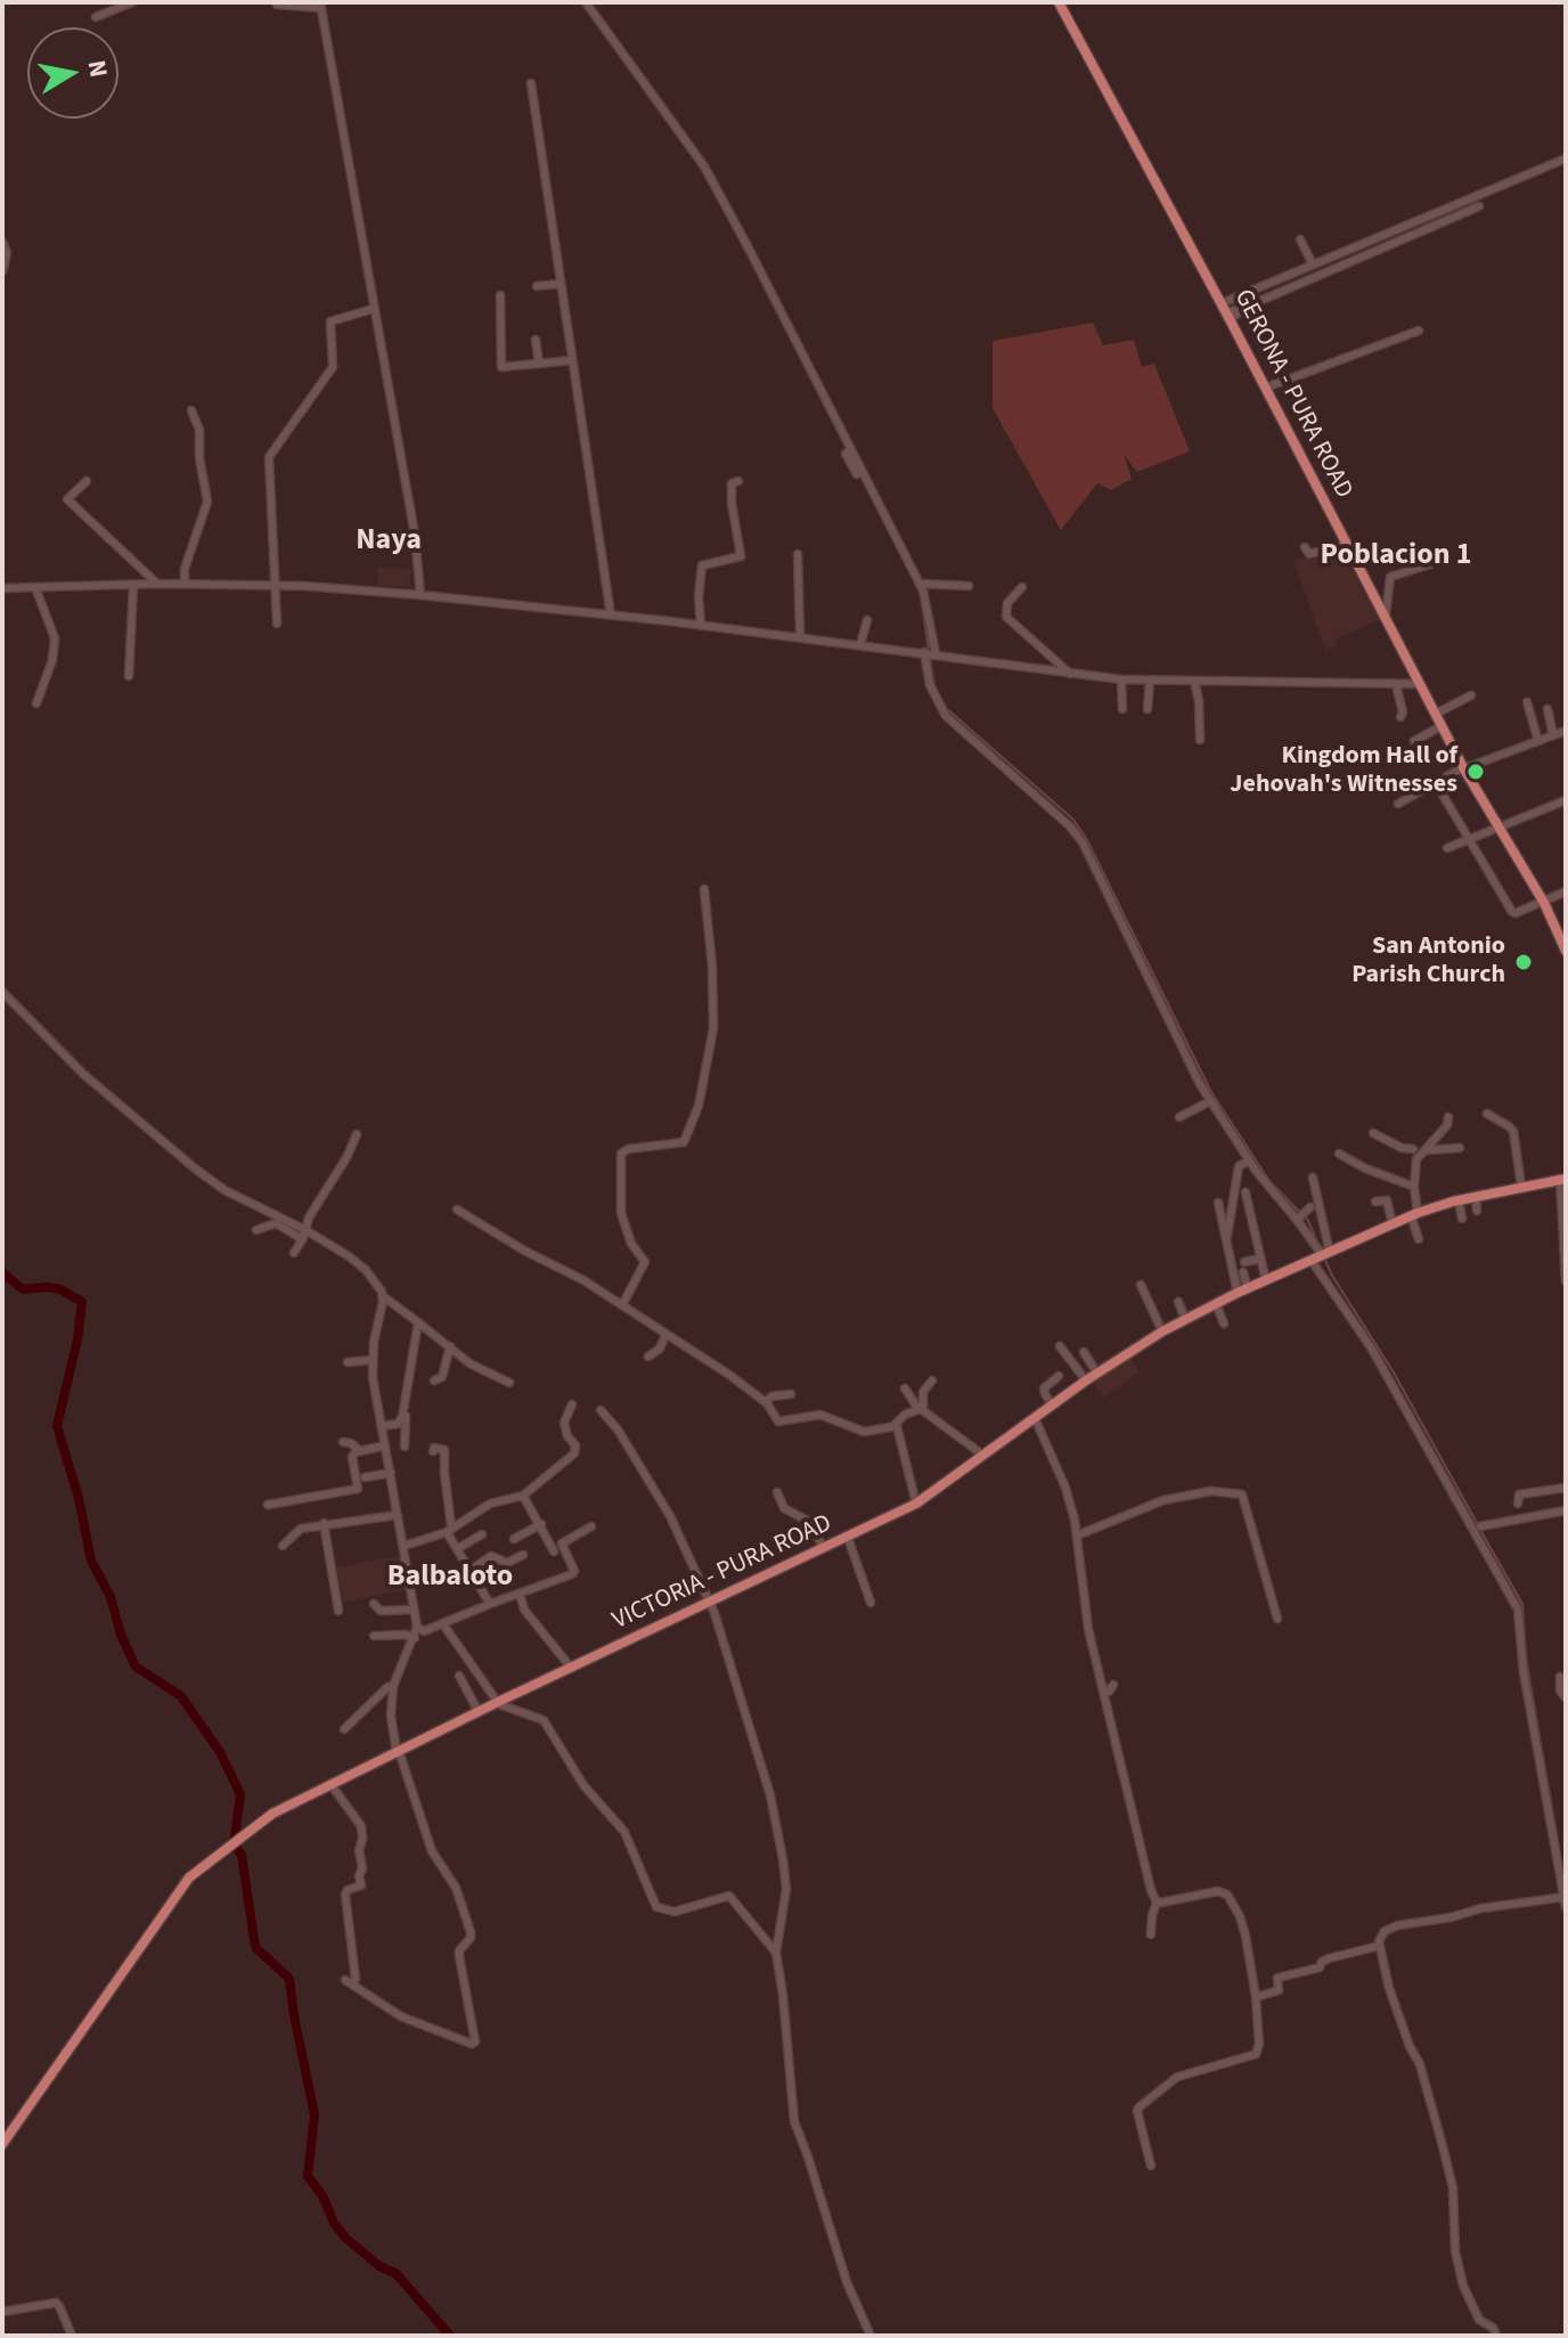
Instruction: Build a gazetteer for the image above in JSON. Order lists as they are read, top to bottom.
{
  "streets": {
    "main road": ["GERONA - PURA ROAD", "VICTORIA - PURA ROAD"]
  },
  "districts": ["Naya", "Poblacion 1", "Balbaloto"],
  "places": ["Kingdom Hall of Jehovah's Witnesses", "San Antonio Parish Church"],
  "north": "right"
}
